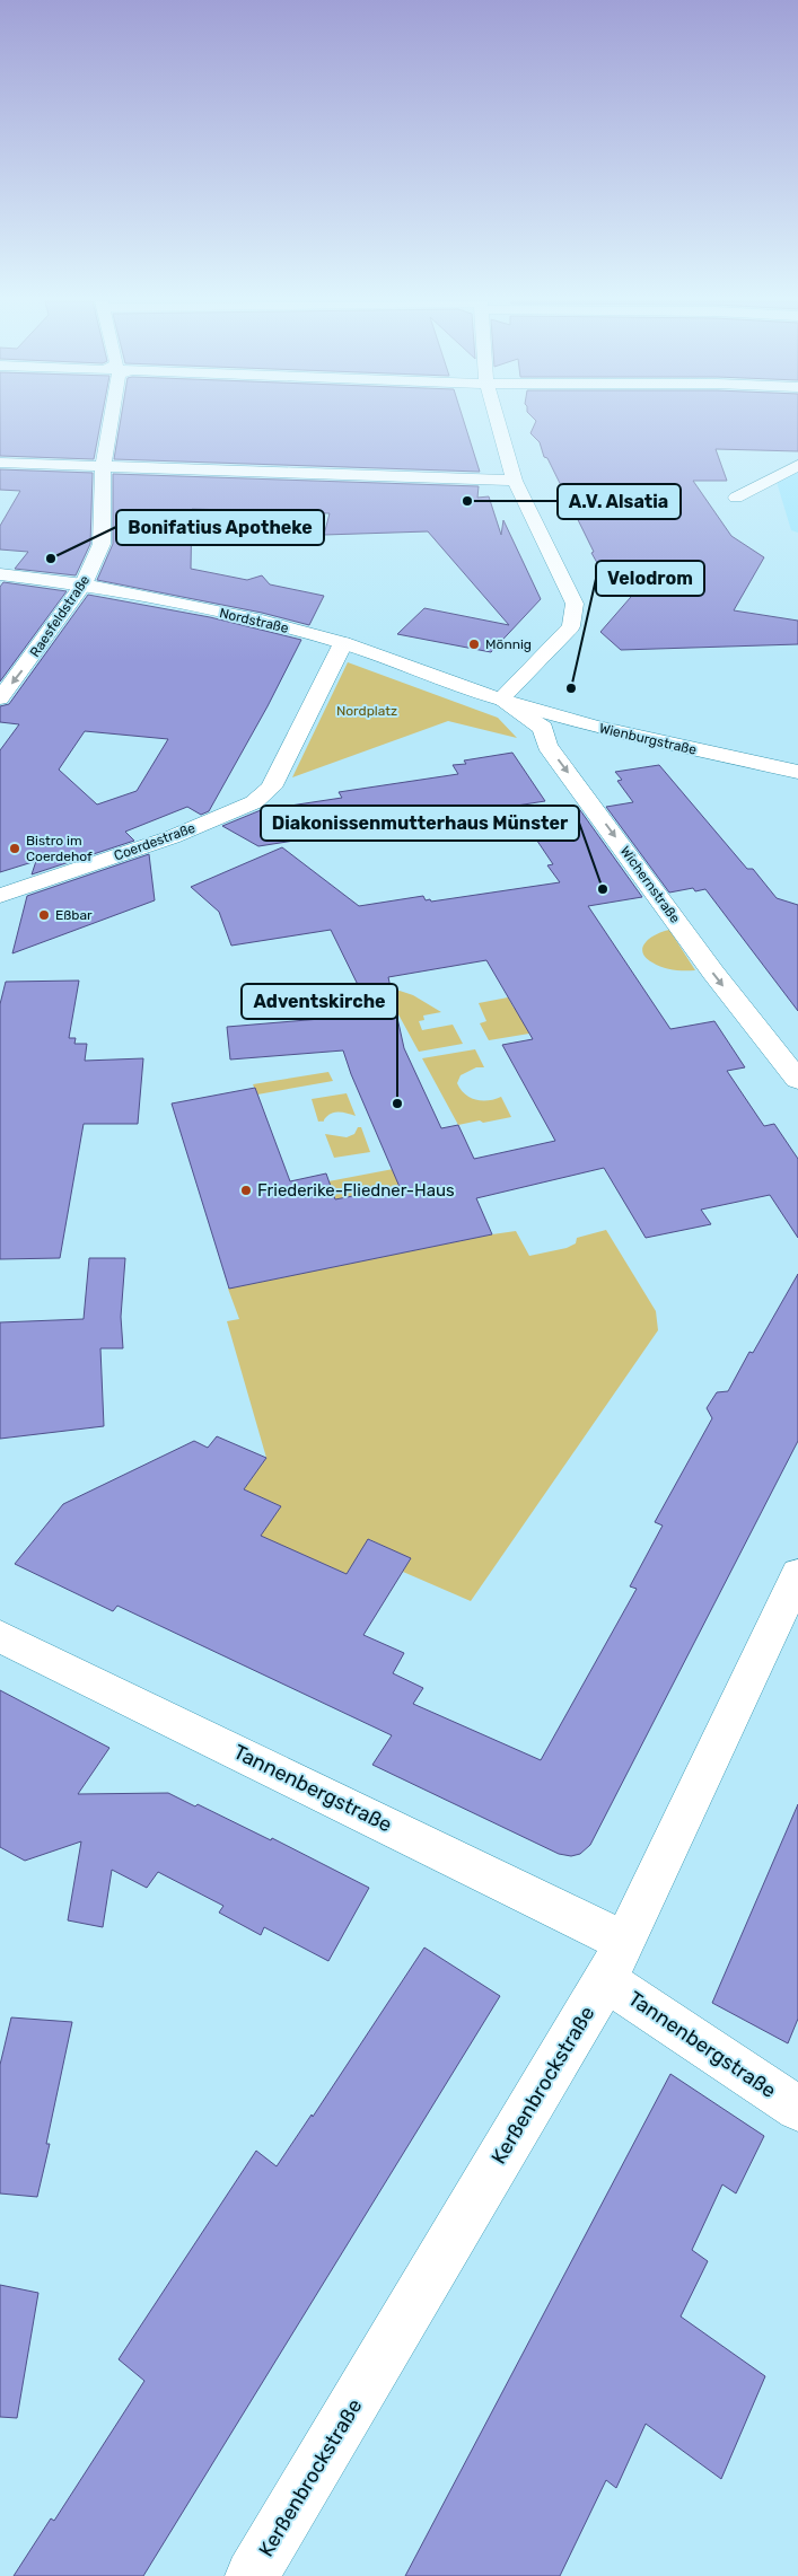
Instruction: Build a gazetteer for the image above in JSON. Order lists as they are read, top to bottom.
{
  "streets": {
    "street": [
      "Raesfeldstraße",
      "Nordstraße",
      "Wienburgstraße",
      "Coerdestraße",
      "Wichernstraße",
      "Tannenbergstraße",
      "Kerßenbrockstraße"
    ]
  },
  "crossings": [
    ["Raesfeldstraße", "Nordstraße"],
    ["Nordstraße", "Wienburgstraße"],
    ["Nordstraße", "Coerdestraße"],
    ["Nordstraße", "Wichernstraße"],
    ["Wienburgstraße", "Wichernstraße"],
    ["Tannenbergstraße", "Kerßenbrockstraße"]
  ],
  "one_way": ["Raesfeldstraße", "Wichernstraße"],
  "parks": ["Nordplatz"],
  "places": [
    "A.V. Alsatia",
    "Bonifatius Apotheke",
    "Mönnig",
    "Velodrom",
    "Bistro im Coerdehof",
    "Diakonissenmutterhaus Münster",
    "Eßbar",
    "Adventskirche",
    "Friederike-Fliedner-Haus"
  ]
}
